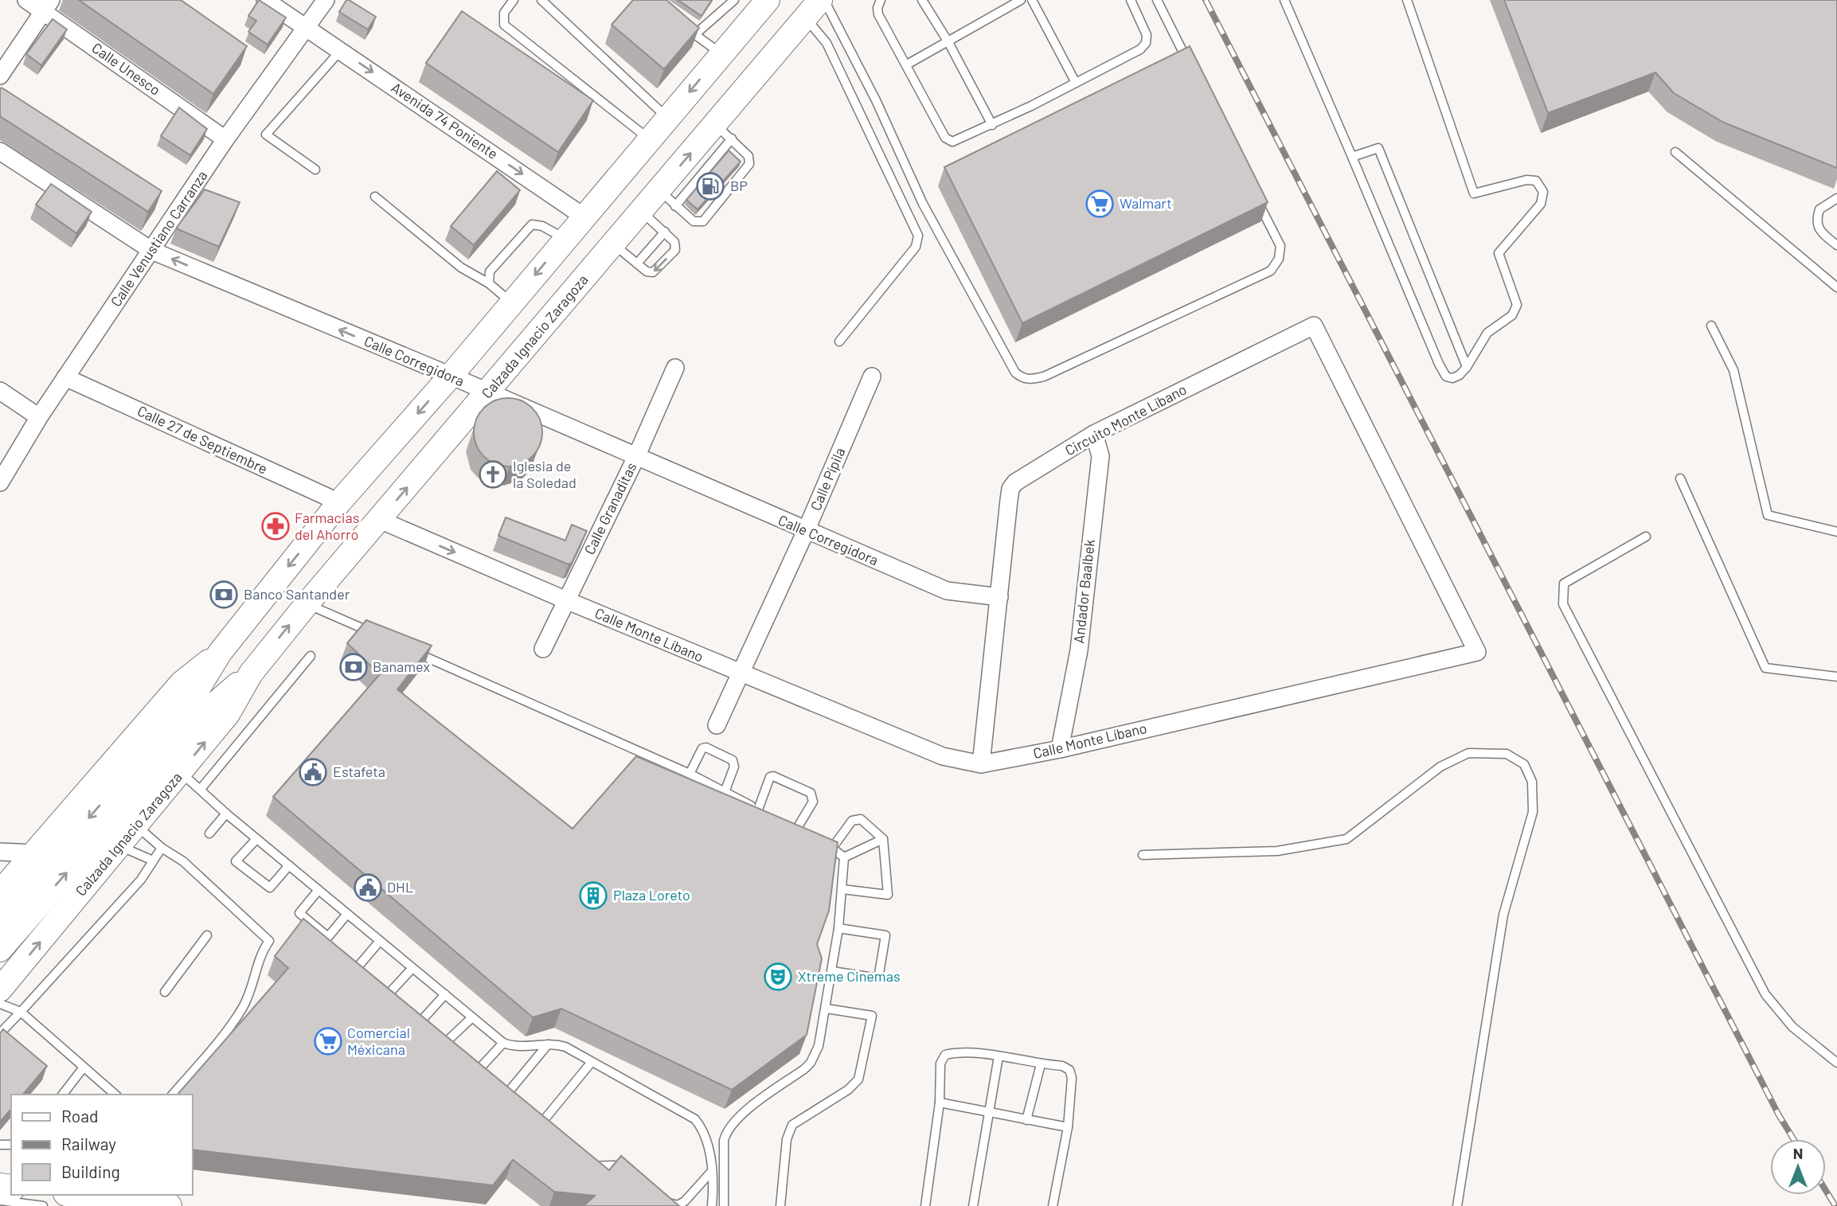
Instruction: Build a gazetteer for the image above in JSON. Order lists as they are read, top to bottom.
{
  "streets": {
    "main road": ["Calzada Ignacio Zaragoza"],
    "street": [
      "Calle Unesco",
      "Avenida 74 Poniente",
      "Calle Venustiano Carranza",
      "Calle Corregidora",
      "Circuito Monte Líbano",
      "Calle 27 de Septiembre",
      "Calle Pípila",
      "Calle Granaditas",
      "Andador Baalbek",
      "Calle Monte Líbano"
    ]
  },
  "crossings": [
    ["Calle Unesco", "Calle Venustiano Carranza"],
    ["Avenida 74 Poniente", "Calle Venustiano Carranza"],
    ["Avenida 74 Poniente", "Calzada Ignacio Zaragoza"],
    ["Calle Venustiano Carranza", "Calle Corregidora"],
    ["Calle Venustiano Carranza", "Calle 27 de Septiembre"],
    ["Calzada Ignacio Zaragoza", "Calle Corregidora"],
    ["Calzada Ignacio Zaragoza", "Calle 27 de Septiembre"],
    ["Calzada Ignacio Zaragoza", "Calle Monte Líbano"],
    ["Calle Corregidora", "Circuito Monte Líbano"],
    ["Calle Corregidora", "Calle Pípila"],
    ["Calle Corregidora", "Calle Granaditas"],
    ["Circuito Monte Líbano", "Andador Baalbek"],
    ["Circuito Monte Líbano", "Calle Monte Líbano"],
    ["Calle Pípila", "Calle Monte Líbano"],
    ["Calle Granaditas", "Calle Monte Líbano"],
    ["Andador Baalbek", "Calle Monte Líbano"]
  ],
  "one_way": ["Avenida 74 Poniente"],
  "places": {
    "fuel station": ["BP"],
    "supermarket": ["Walmart", "Comercial Méxicana"],
    "church": ["Iglesia de la Soledad"],
    "pharmacy": ["Farmacias del Ahorro"],
    "bank": ["Banco Santander", "Banamex"],
    "public building": ["Estafeta", "DHL"],
    "building": ["Plaza Loreto"],
    "theatre": ["Xtreme Cinemas"]
  },
  "legend": ["Road", "Railway", "Building"],
  "north": "top"
}
